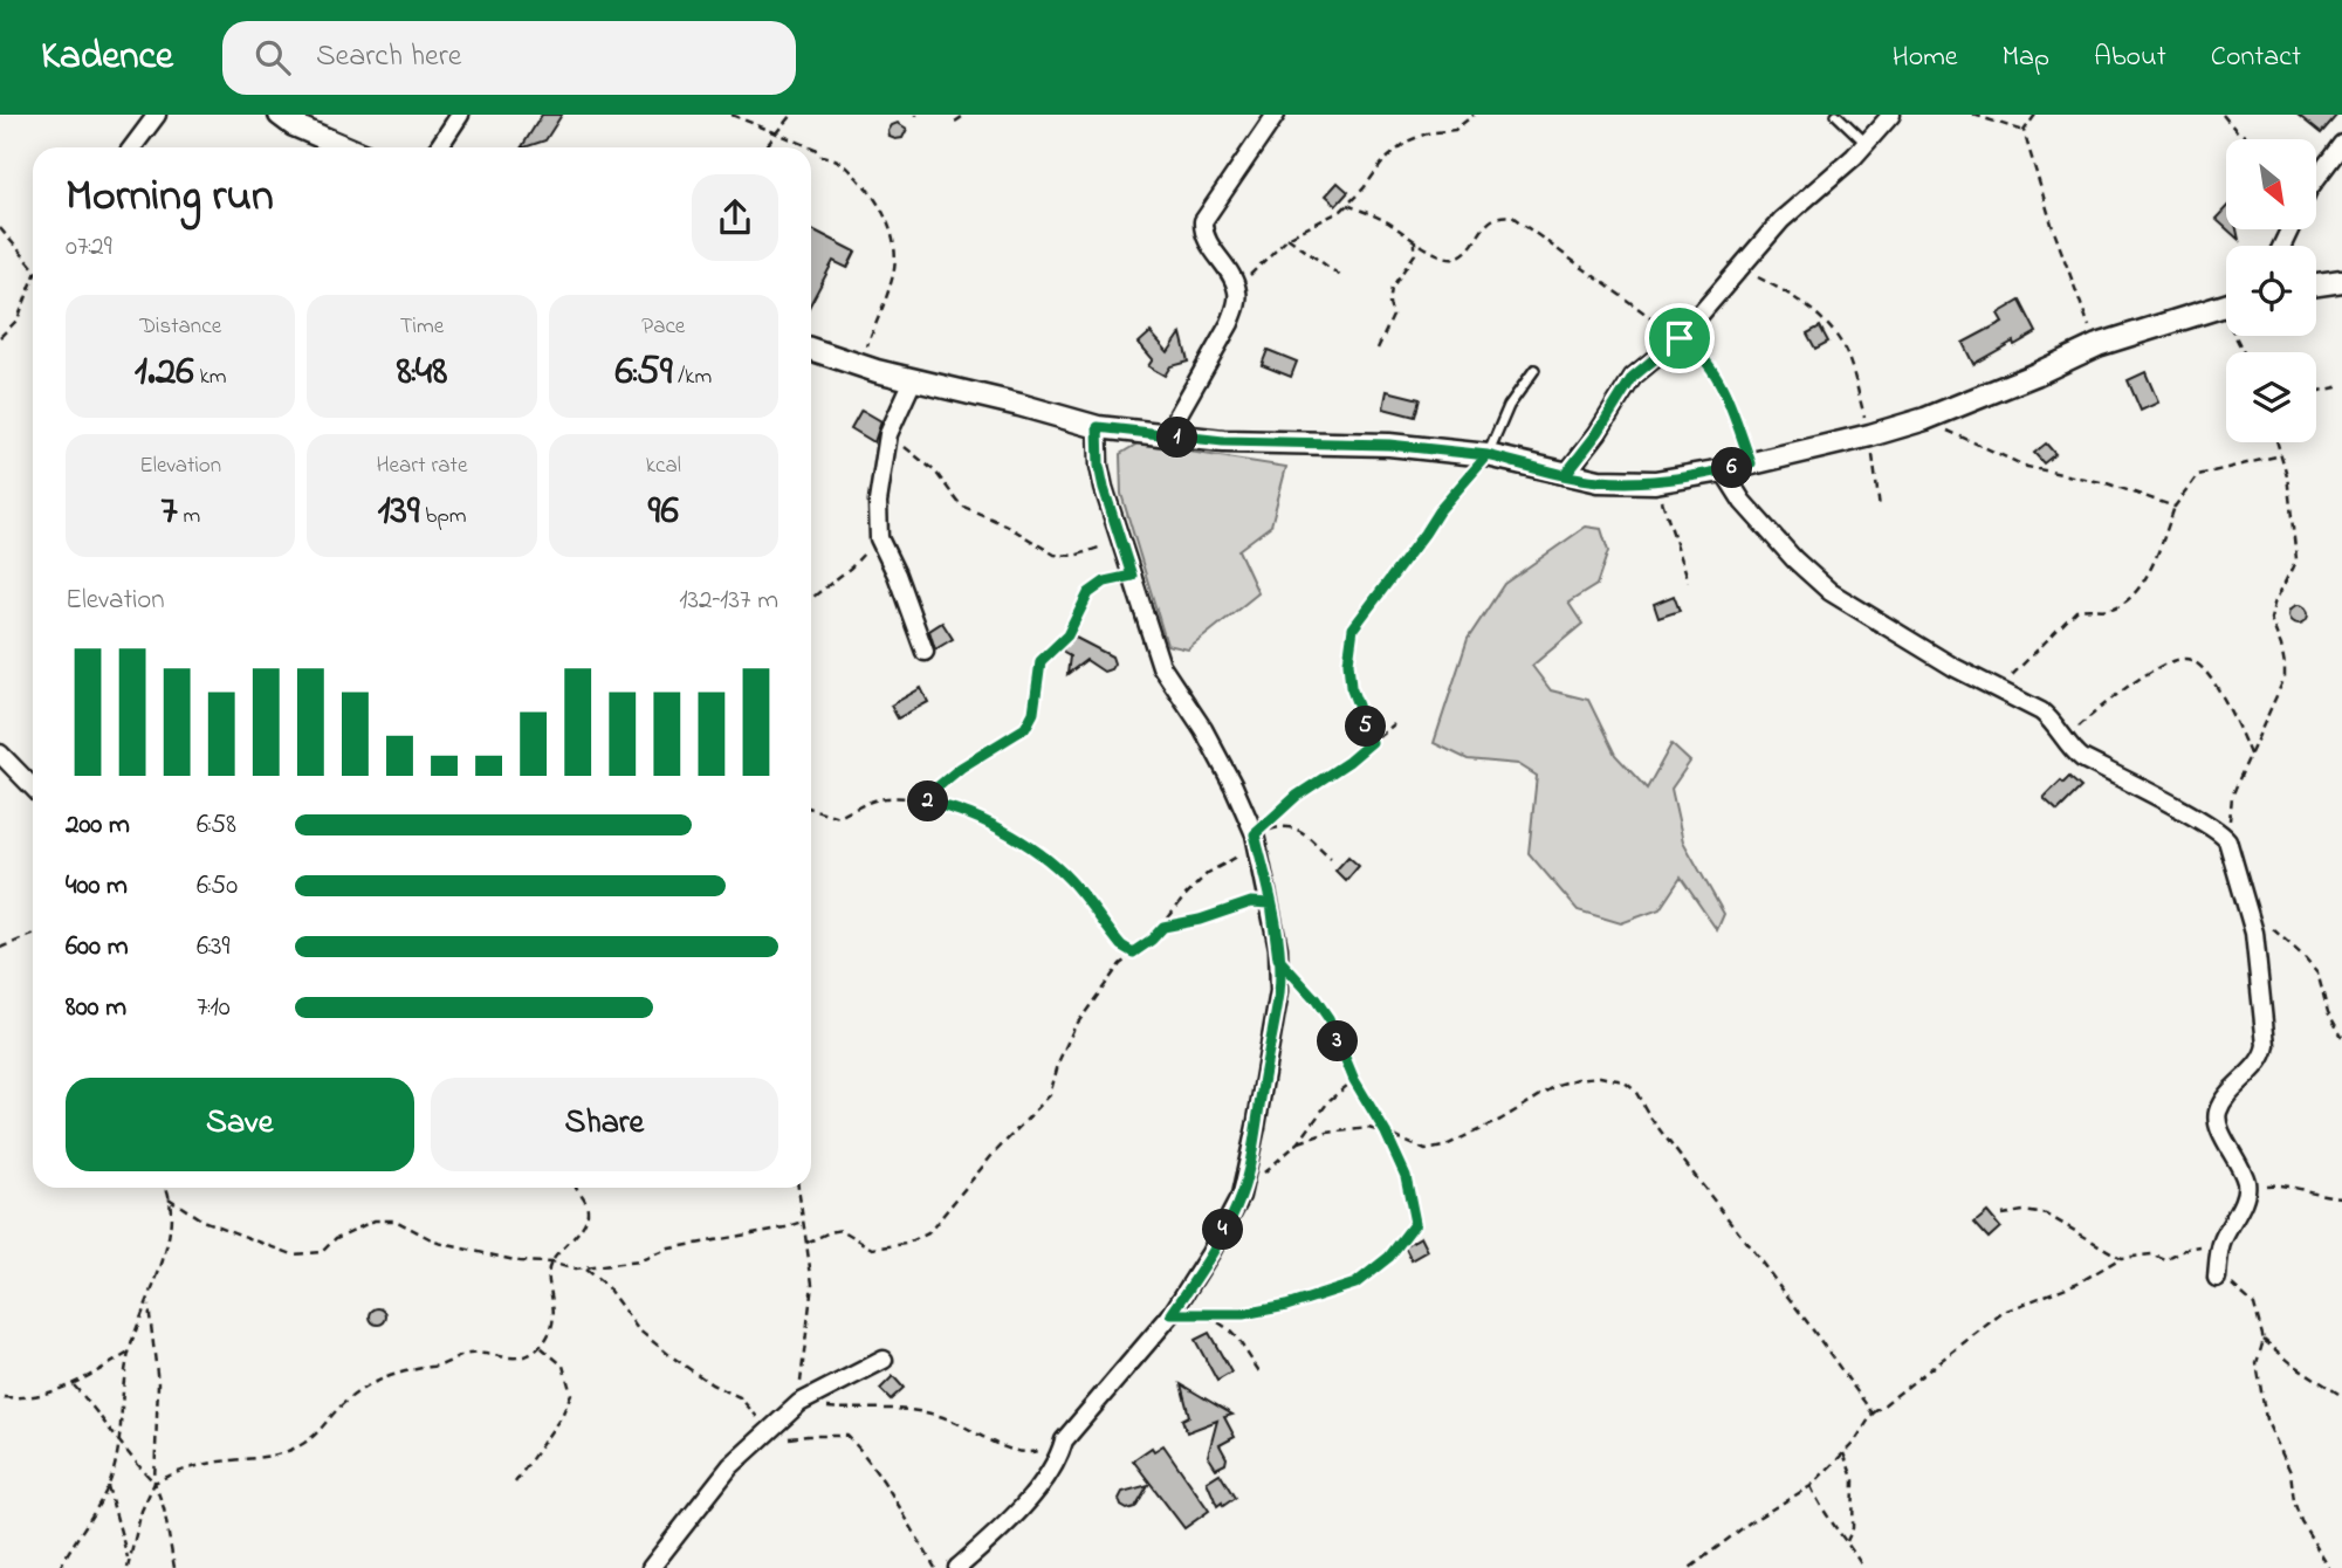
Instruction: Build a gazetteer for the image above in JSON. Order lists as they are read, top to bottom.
{
  "north": "bottom right",
  "page": {
    "header": "Kadence",
    "search": "Search here",
    "nav": [
      "Home",
      "Map",
      "About",
      "Contact"
    ],
    "heading": ["Morning run", "07:29"],
    "stats": [
      ["Distance", "1.26 km"],
      ["Time", "8:48"],
      ["Pace", "6:59 /km"],
      ["Elevation", "7 m"],
      ["Heart rate", "139 bpm"],
      ["kcal", "96"]
    ],
    "pins": [
      "1",
      "6",
      "5",
      "2",
      "3",
      "4"
    ],
    "chart": ["Elevation", "132–137 m"],
    "list": [
      {
        "name": "200 m",
        "note": "6:58"
      },
      {
        "name": "400 m",
        "note": "6:50"
      },
      {
        "name": "600 m",
        "note": "6:39"
      },
      {
        "name": "800 m",
        "note": "7:10"
      }
    ],
    "buttons": ["Save", "Share"]
  }
}
